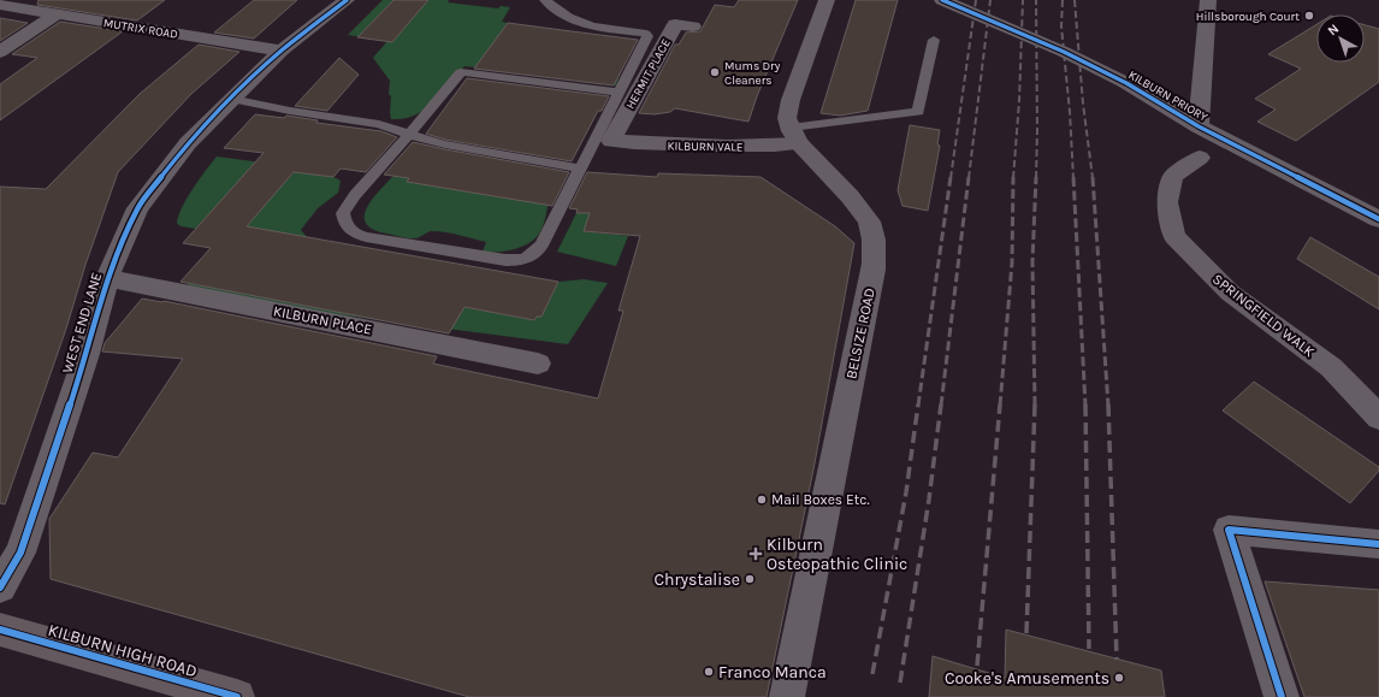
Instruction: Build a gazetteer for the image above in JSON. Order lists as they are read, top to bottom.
{
  "streets": {
    "main road": ["KILBURN HIGH ROAD"],
    "street": [
      "MUTRIX ROAD",
      "HERMIT PLACE",
      "KILBURN PRIORY",
      "KILBURN VALE",
      "SPRINGFIELD WALK",
      "KILBURN PLACE",
      "WEST END LANE",
      "BELSIZE ROAD"
    ]
  },
  "crossings": [
    ["MUTRIX ROAD", "WEST END LANE"],
    ["HERMIT PLACE", "KILBURN VALE"],
    ["KILBURN VALE", "BELSIZE ROAD"],
    ["KILBURN PLACE", "WEST END LANE"]
  ],
  "places": {
    "other": [
      "Hillsborough Court",
      "Mums Dry Cleaners",
      "Mail Boxes Etc.",
      "Chrystalise",
      "Franco Manca",
      "Cooke's Amusements"
    ],
    "health": ["Kilburn Osteopathic Clinic"]
  },
  "north": "top left"
}
